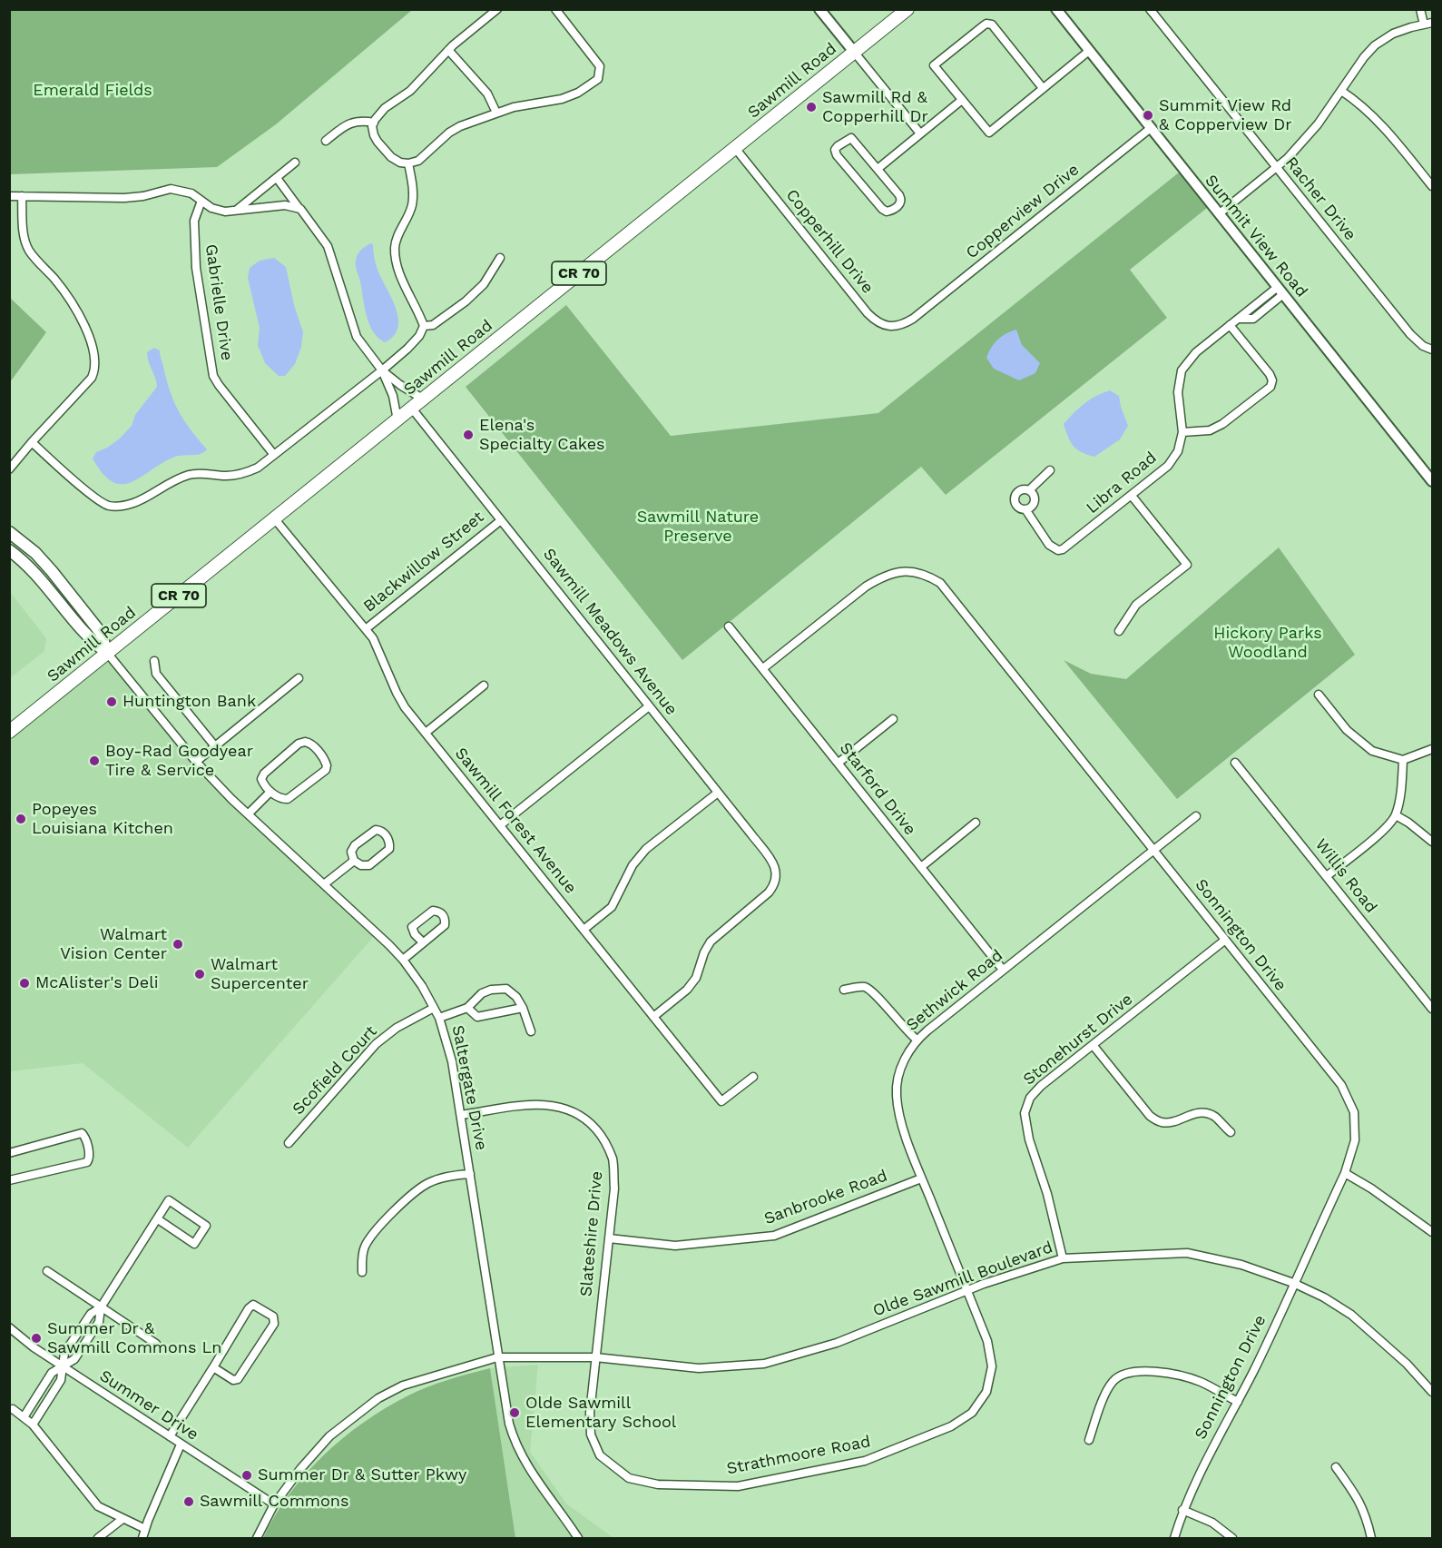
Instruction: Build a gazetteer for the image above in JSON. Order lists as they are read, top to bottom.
{
  "streets": {
    "main road": ["Sawmill Road", "CR 70"],
    "street": [
      "Racher Drive",
      "Copperview Drive",
      "Summit View Road",
      "Copperhill Drive",
      "Gabrielle Drive",
      "Libra Road",
      "Blackwillow Street",
      "Sawmill Meadows Avenue",
      "Starford Drive",
      "Sawmill Forest Avenue",
      "Willis Road",
      "Sonnington Drive",
      "Sethwick Road",
      "Stonehurst Drive",
      "Scofield Court",
      "Saltergate Drive",
      "Sanbrooke Road",
      "Slateshire Drive",
      "Olde Sawmill Boulevard",
      "Summer Drive",
      "Strathmoore Road"
    ]
  },
  "crossings": [
    ["Sawmill Road", "Copperhill Drive"],
    ["Sawmill Road", "Sawmill Meadows Avenue"],
    ["Sawmill Road", "Sawmill Forest Avenue"],
    ["Sawmill Road", "Saltergate Drive"],
    ["Copperview Drive", "Summit View Road"],
    ["Copperview Drive", "Copperhill Drive"],
    ["Summit View Road", "Libra Road"],
    ["Blackwillow Street", "Sawmill Meadows Avenue"],
    ["Blackwillow Street", "Sawmill Forest Avenue"],
    ["Sawmill Meadows Avenue", "Sawmill Forest Avenue"],
    ["Starford Drive", "Sonnington Drive"],
    ["Starford Drive", "Sethwick Road"],
    ["Sonnington Drive", "Sethwick Road"],
    ["Sonnington Drive", "Stonehurst Drive"],
    ["Sonnington Drive", "Olde Sawmill Boulevard"],
    ["Sethwick Road", "Sanbrooke Road"],
    ["Sethwick Road", "Olde Sawmill Boulevard"],
    ["Sethwick Road", "Strathmoore Road"],
    ["Stonehurst Drive", "Olde Sawmill Boulevard"],
    ["Scofield Court", "Saltergate Drive"],
    ["Saltergate Drive", "Slateshire Drive"],
    ["Saltergate Drive", "Olde Sawmill Boulevard"],
    ["Sanbrooke Road", "Slateshire Drive"],
    ["Slateshire Drive", "Olde Sawmill Boulevard"],
    ["Slateshire Drive", "Strathmoore Road"],
    ["Olde Sawmill Boulevard", "Summer Drive"],
    ["Olde Sawmill Boulevard", "Strathmoore Road"]
  ],
  "parks": ["Emerald Fields", "Sawmill Nature Preserve", "Hickory Parks Woodland"],
  "places": [
    "Sawmill Rd & Copperhill Dr",
    "Summit View Rd & Copperview Dr",
    "Elena's Specialty Cakes",
    "Huntington Bank",
    "Boy-Rad Goodyear Tire & Service",
    "Popeyes Louisiana Kitchen",
    "Walmart Vision Center",
    "Walmart Supercenter",
    "McAlister's Deli",
    "Summer Dr & Sawmill Commons Ln",
    "Olde Sawmill Elementary School",
    "Summer Dr & Sutter Pkwy",
    "Sawmill Commons"
  ]
}
